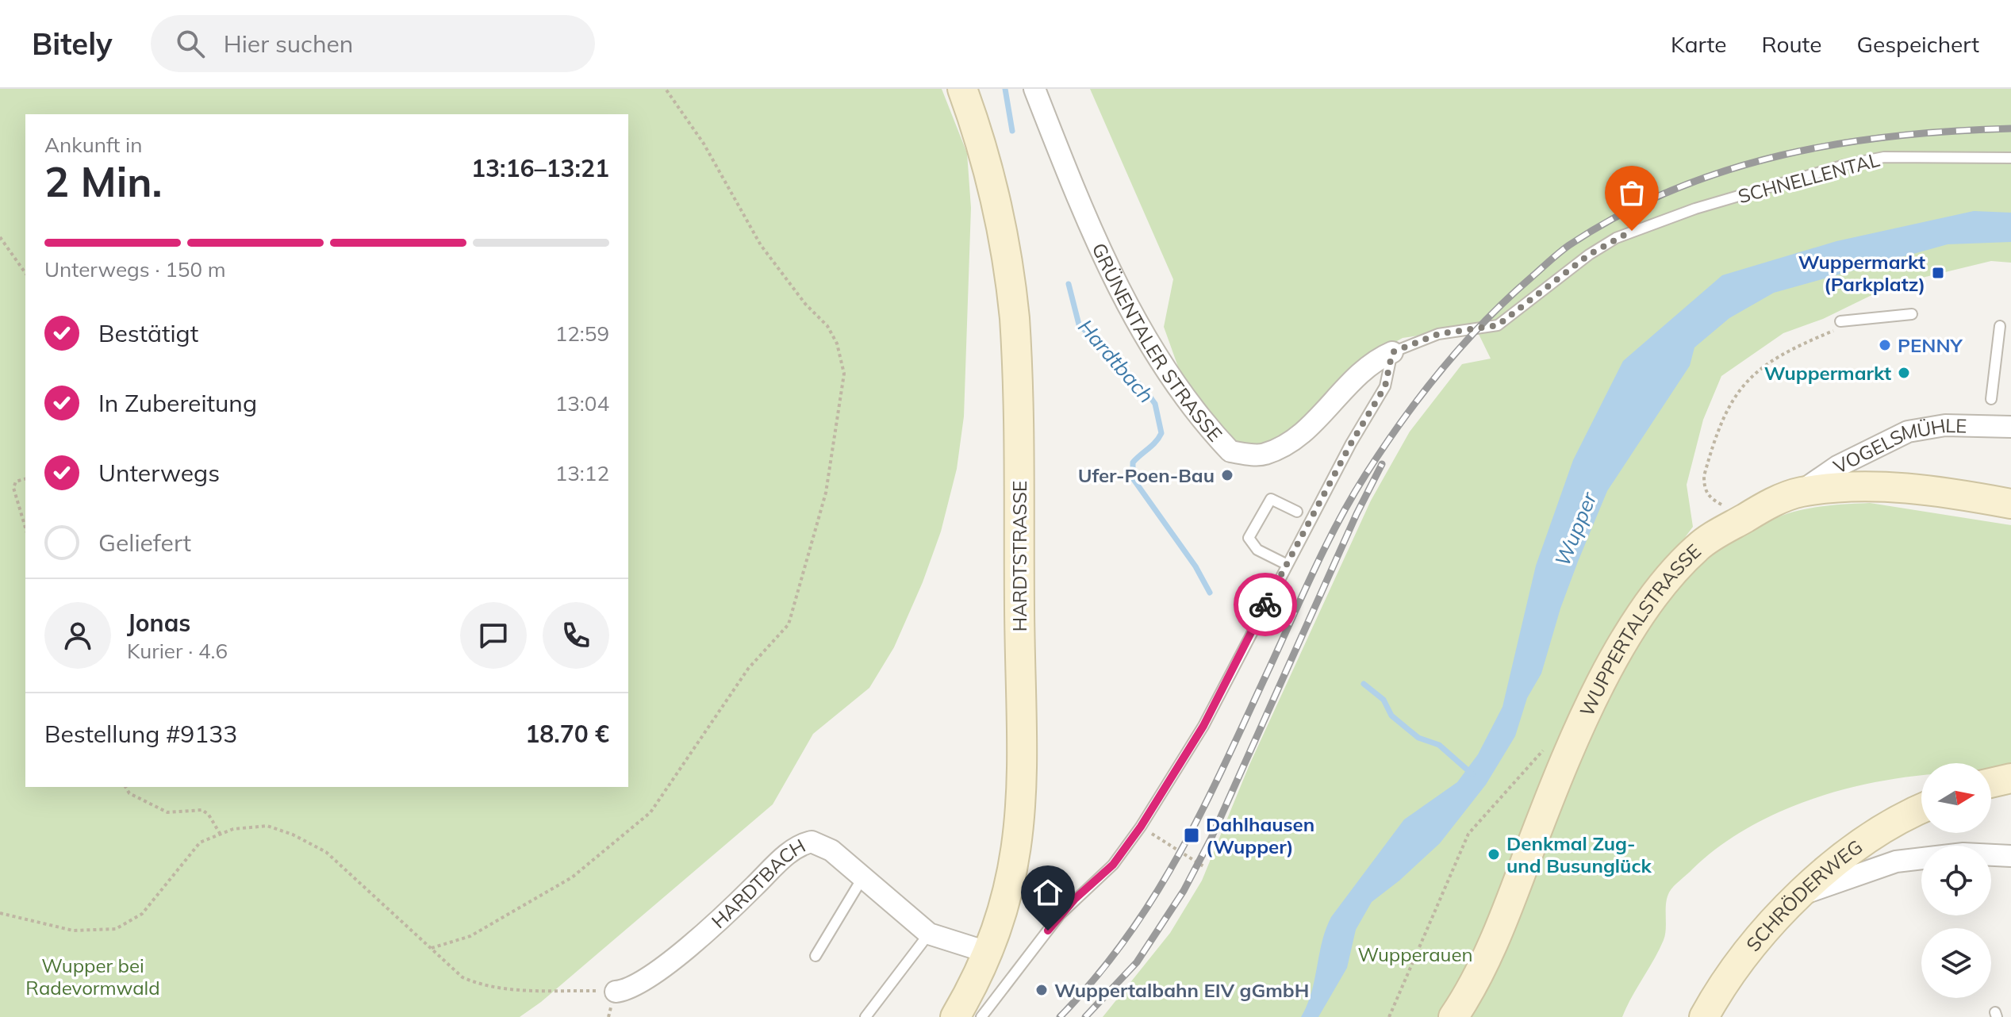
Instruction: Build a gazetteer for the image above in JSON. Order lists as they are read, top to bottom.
{
  "streets": {
    "main road": ["HARDTSTRASSE", "WUPPERTALSTRASSE", "SCHRÖDERWEG"],
    "street": ["GRÜNENTALER STRASSE", "VOGELSMÜHLE", "HARDTBACH"],
    "lane": ["SCHNELLENTAL"]
  },
  "crossings": [
    ["SCHNELLENTAL", "GRÜNENTALER STRASSE"],
    ["VOGELSMÜHLE", "WUPPERTALSTRASSE"],
    ["HARDTSTRASSE", "HARDTBACH"]
  ],
  "water": ["Hardtbach", "Wupper"],
  "parks": ["Wupperauen", "Wupper bei Radevormwald"],
  "places": {
    "transit": ["Wuppermarkt (Parkplatz)", "Dahlhausen (Wupper)"],
    "other": [
      "PENNY",
      "Wuppermarkt",
      "Ufer-Poen-Bau",
      "Denkmal Zug- und Busunglück",
      "Wuppertalbahn EIV gGmbH"
    ]
  },
  "north": "right",
  "page": {
    "header": "Bitely",
    "search": "Hier suchen",
    "nav": ["Karte", "Route", "Gespeichert"],
    "heading": ["2 Min.", "Ankunft in", "13:16–13:21"],
    "panel": [
      "Jonas",
      "Kurier · 4.6",
      "Bestellung #9133",
      "18.70 €"
    ],
    "bar": "Unterwegs · 150 m",
    "list": [
      ["Bestätigt", "12:59"],
      ["In Zubereitung", "13:04"],
      ["Unterwegs", "13:12"],
      "Geliefert"
    ]
  }
}
